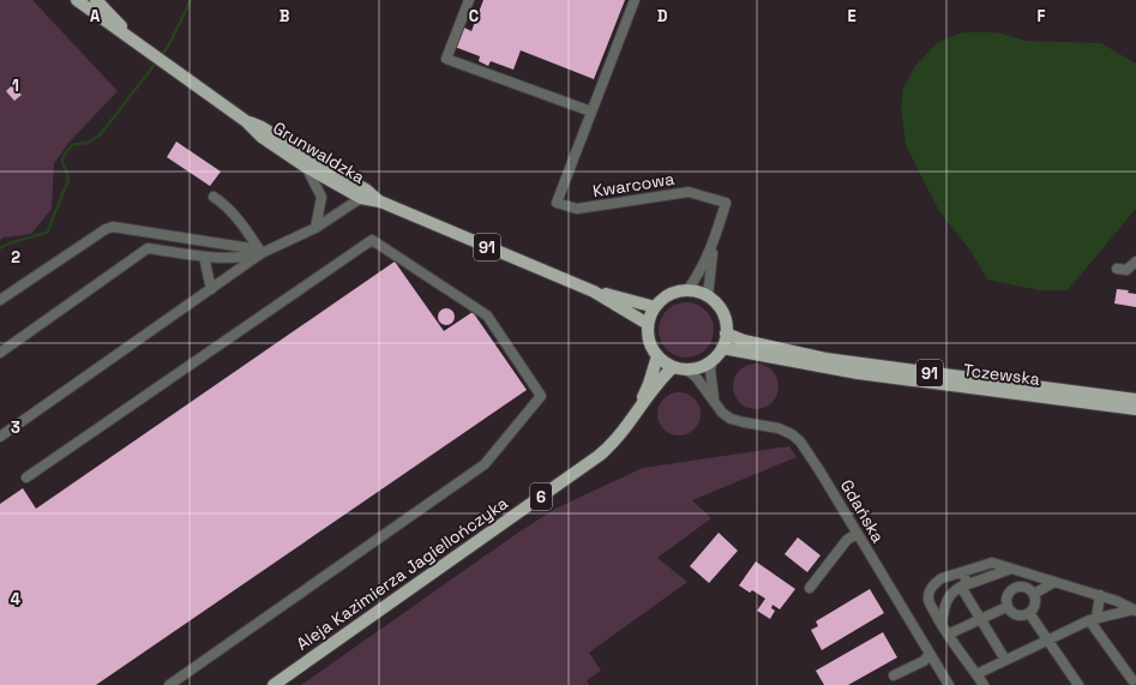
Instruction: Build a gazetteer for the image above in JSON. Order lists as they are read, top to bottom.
{
  "streets": {
    "main road": [
      "Grunwaldzka",
      "91",
      "Tczewska",
      "6",
      "Aleja Kazimierza Jagiellończyka"
    ],
    "street": ["Kwarcowa", "Gdańska"]
  },
  "crossings": [
    ["Grunwaldzka", "Kwarcowa"],
    ["Grunwaldzka", "Tczewska"],
    ["Grunwaldzka", "Gdańska"],
    ["Grunwaldzka", "Aleja Kazimierza Jagiellończyka"],
    ["Kwarcowa", "Tczewska"],
    ["Kwarcowa", "Gdańska"],
    ["Kwarcowa", "Aleja Kazimierza Jagiellończyka"],
    ["Tczewska", "Gdańska"],
    ["Tczewska", "Aleja Kazimierza Jagiellończyka"],
    ["Gdańska", "Aleja Kazimierza Jagiellończyka"]
  ],
  "grid": {
    "columns": [
      "A",
      "B",
      "C",
      "D",
      "E",
      "F"
    ],
    "rows": [
      "1",
      "2",
      "3",
      "4"
    ]
  }
}
